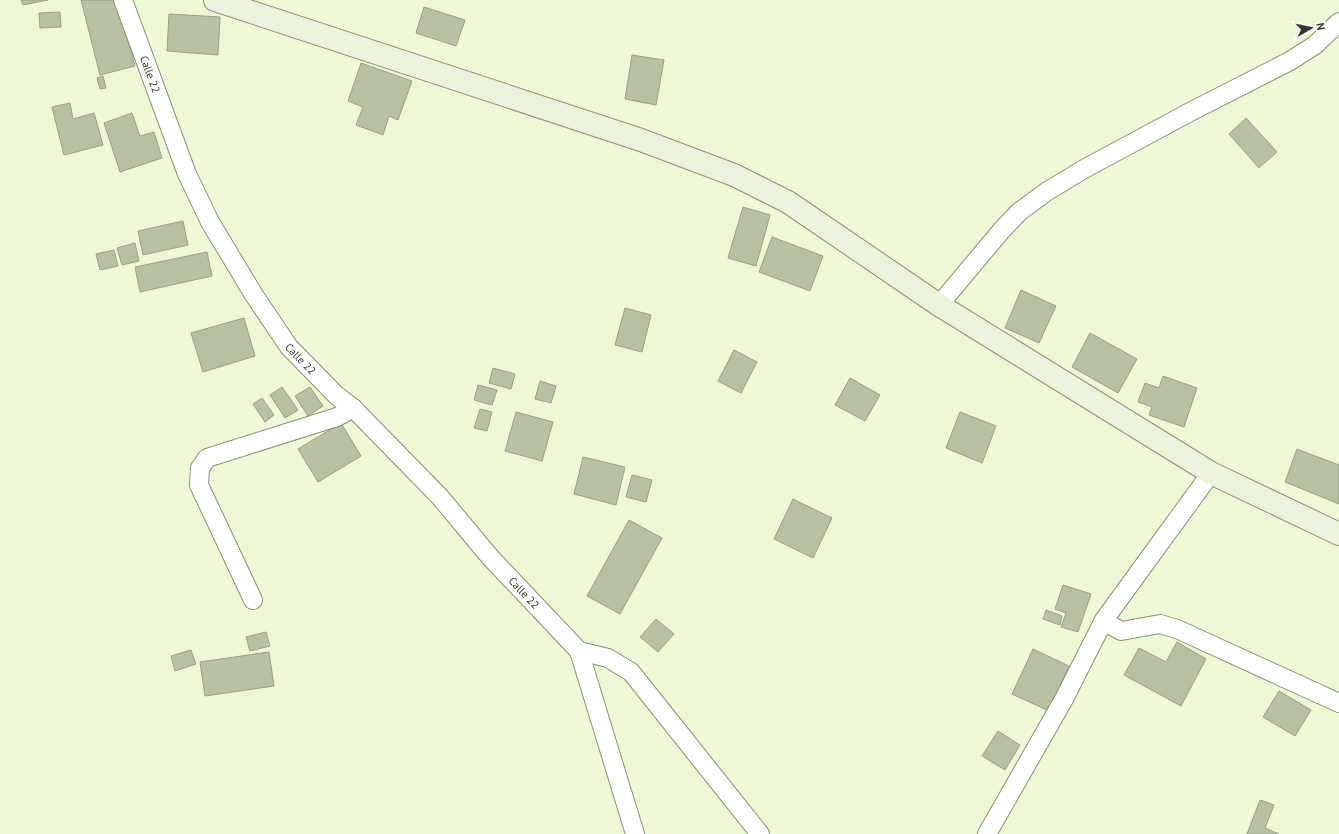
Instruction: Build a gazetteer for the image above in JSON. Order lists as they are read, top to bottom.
{
  "streets": {
    "street": ["Calle 22"]
  },
  "north": "right"
}
